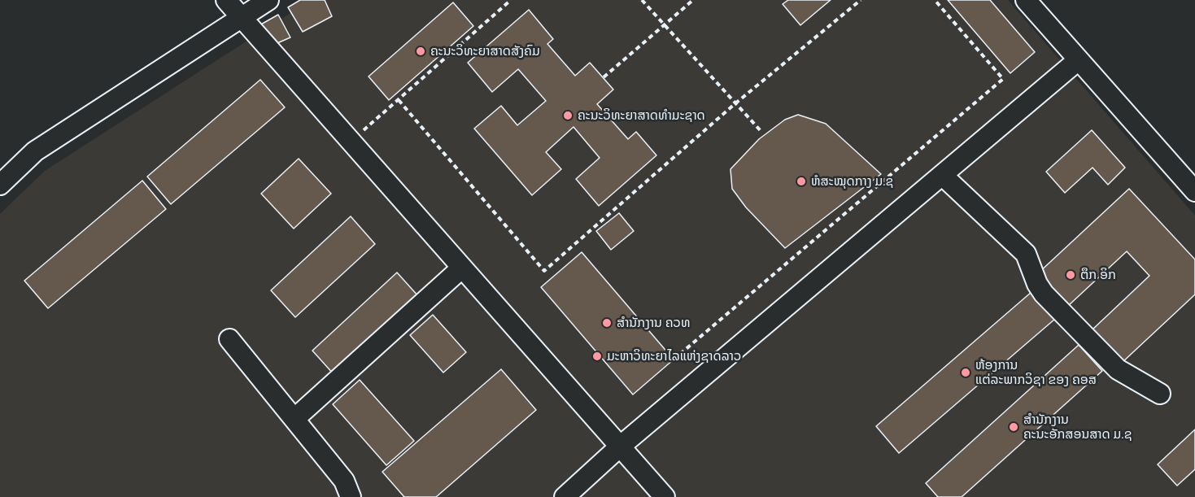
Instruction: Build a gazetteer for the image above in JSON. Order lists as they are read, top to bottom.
{
  "places": [
    "ຄະນະວິທະຍາສາດສັງຄົມ",
    "ຄະນະວິທະຍາສາດທຳມະຊາດ",
    "ຫໍສະໝຸດກາງ ມ.ຊ",
    "ຕຶກ ອິກ",
    "ສຳນັກງານ ຄວທ",
    "ມະຫາວິທະຍາໄລແຫ່ງຊາດລາວ",
    "ຫ້ອງການ ແຕ່ລະພາກວິຊາ ຂອງ ຄອສ",
    "ສໍານັກງານ ຄະນະອັກສອນສາດ ມ.ຊ"
  ]
}
